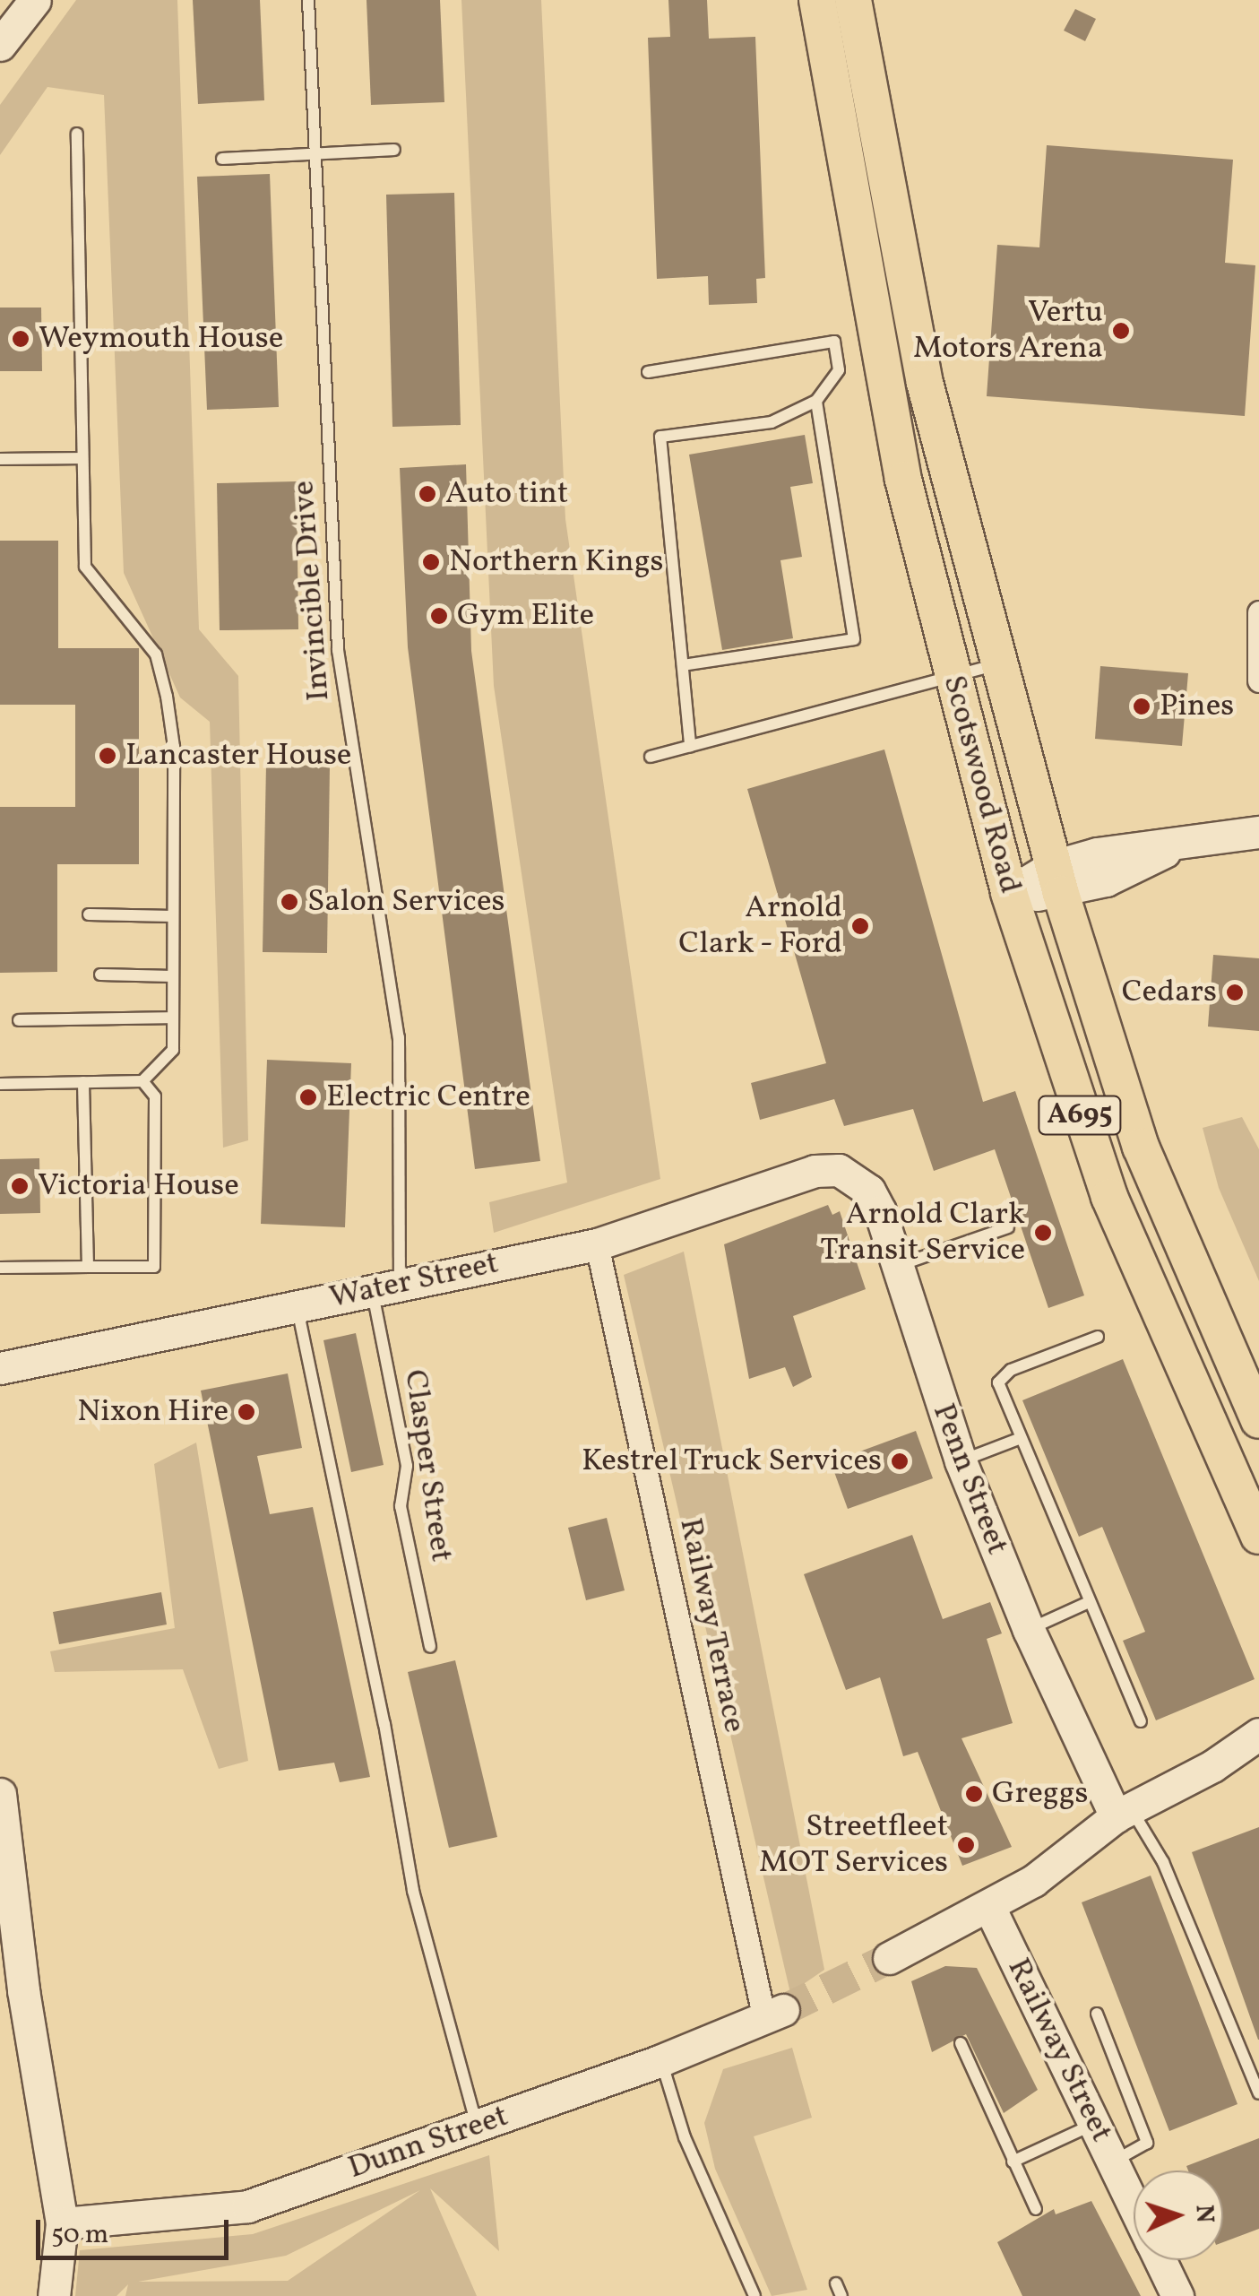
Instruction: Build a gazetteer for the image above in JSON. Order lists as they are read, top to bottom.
{
  "streets": {
    "main road": ["Scotswood Road", "A695"],
    "street": [
      "Water Street",
      "Penn Street",
      "Railway Terrace",
      "Railway Street",
      "Dunn Street"
    ],
    "lane": ["Invincible Drive", "Clasper Street"]
  },
  "crossings": [
    ["Invincible Drive", "Water Street"],
    ["Invincible Drive", "Clasper Street"],
    ["Water Street", "Clasper Street"],
    ["Water Street", "Penn Street"],
    ["Water Street", "Railway Terrace"],
    ["Railway Terrace", "Dunn Street"]
  ],
  "places": [
    "Vertu Motors Arena",
    "Weymouth House",
    "Auto tint",
    "Northern Kings",
    "Gym Elite",
    "Pines",
    "Lancaster House",
    "Salon Services",
    "Arnold Clark - Ford",
    "Cedars",
    "Electric Centre",
    "Victoria House",
    "Arnold Clark Transit Service",
    "Nixon Hire",
    "Kestrel Truck Services",
    "Greggs",
    "Streetfleet MOT Services"
  ],
  "scale_bar": "50 m",
  "north": "right"
}
